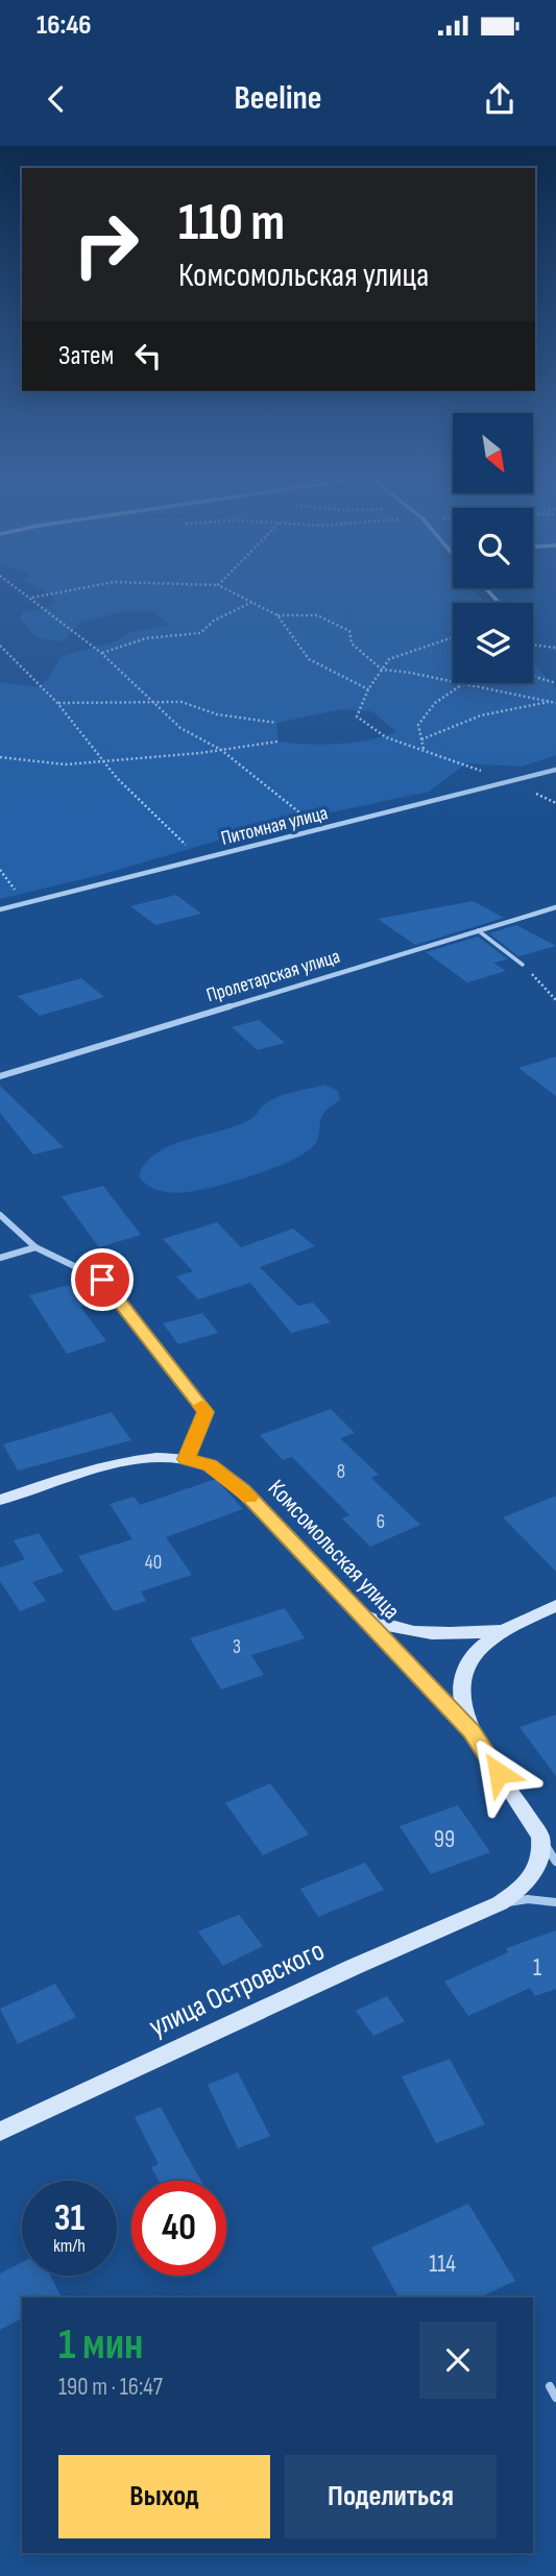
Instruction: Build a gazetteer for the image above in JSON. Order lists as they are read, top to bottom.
{
  "streets": {
    "street": [
      "Питомная улица",
      "Пролетарская улица",
      "Комсомольская улица",
      "улица Островского"
    ]
  },
  "crossings": [
    ["Комсомольская улица", "улица Островского"]
  ],
  "house_numbers": [
    "8",
    "6",
    "40",
    "3",
    "99",
    "1",
    "114"
  ],
  "north": "bottom right",
  "page": {
    "status": "16:46",
    "header": "Beeline",
    "turn": ["110 m", "Комсомольская улица"],
    "then": "Затем",
    "speed": "31 km/h",
    "limit": "40",
    "heading": ["1 мин", "190 m · 16:47"],
    "buttons": ["Выход", "Поделиться"]
  }
}
